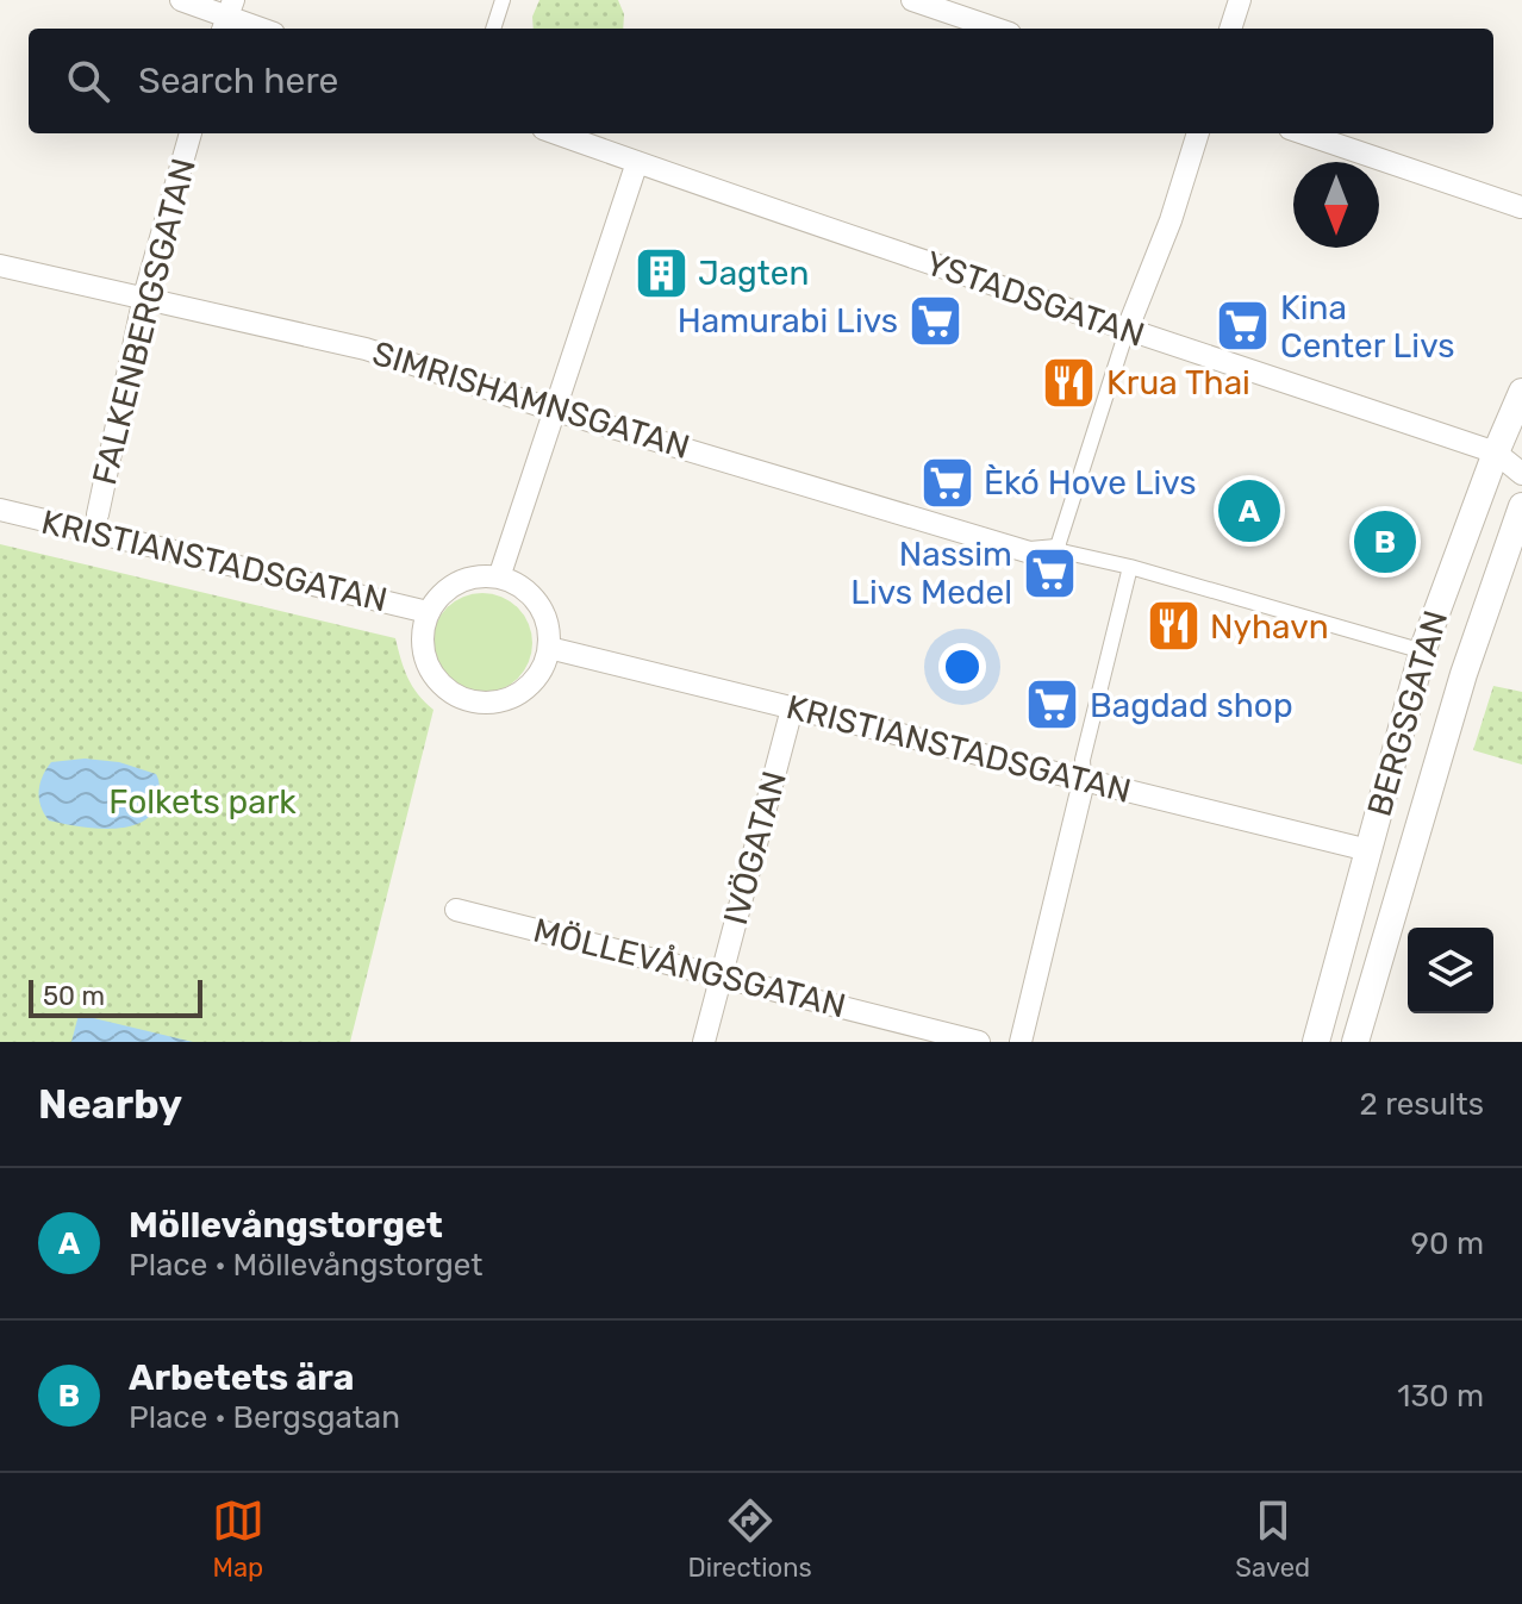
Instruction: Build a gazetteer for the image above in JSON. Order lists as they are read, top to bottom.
{
  "streets": {
    "street": [
      "YSTADSGATAN",
      "FALKENBERGSGATAN",
      "SIMRISHAMNSGATAN",
      "KRISTIANSTADSGATAN",
      "BERGSGATAN",
      "IVÖGATAN",
      "MÖLLEVÅNGSGATAN"
    ]
  },
  "crossings": [
    ["YSTADSGATAN", "BERGSGATAN"],
    ["FALKENBERGSGATAN", "SIMRISHAMNSGATAN"],
    ["KRISTIANSTADSGATAN", "BERGSGATAN"],
    ["KRISTIANSTADSGATAN", "IVÖGATAN"],
    ["IVÖGATAN", "MÖLLEVÅNGSGATAN"]
  ],
  "parks": ["Folkets park"],
  "places": {
    "building": ["Jagten"],
    "supermarket": [
      "Hamurabi Livs",
      "Kina Center Livs",
      "Èkó Hove Livs",
      "Nassim Livs Medel",
      "Bagdad shop"
    ],
    "restaurant": ["Krua Thai", "Nyhavn"]
  },
  "scale_bar": "50 m",
  "north": "bottom",
  "page": {
    "search": "Search here",
    "pins": ["A", "B"],
    "scale": "50 m",
    "heading": ["Nearby", "2 results"],
    "list": [
      {
        "mark": "A",
        "name": "Möllevångstorget",
        "note": "Place · Möllevångstorget",
        "value": "90 m"
      },
      {
        "mark": "B",
        "name": "Arbetets ära",
        "note": "Place · Bergsgatan",
        "value": "130 m"
      }
    ],
    "nav": ["Map", "Directions", "Saved"]
  }
}
